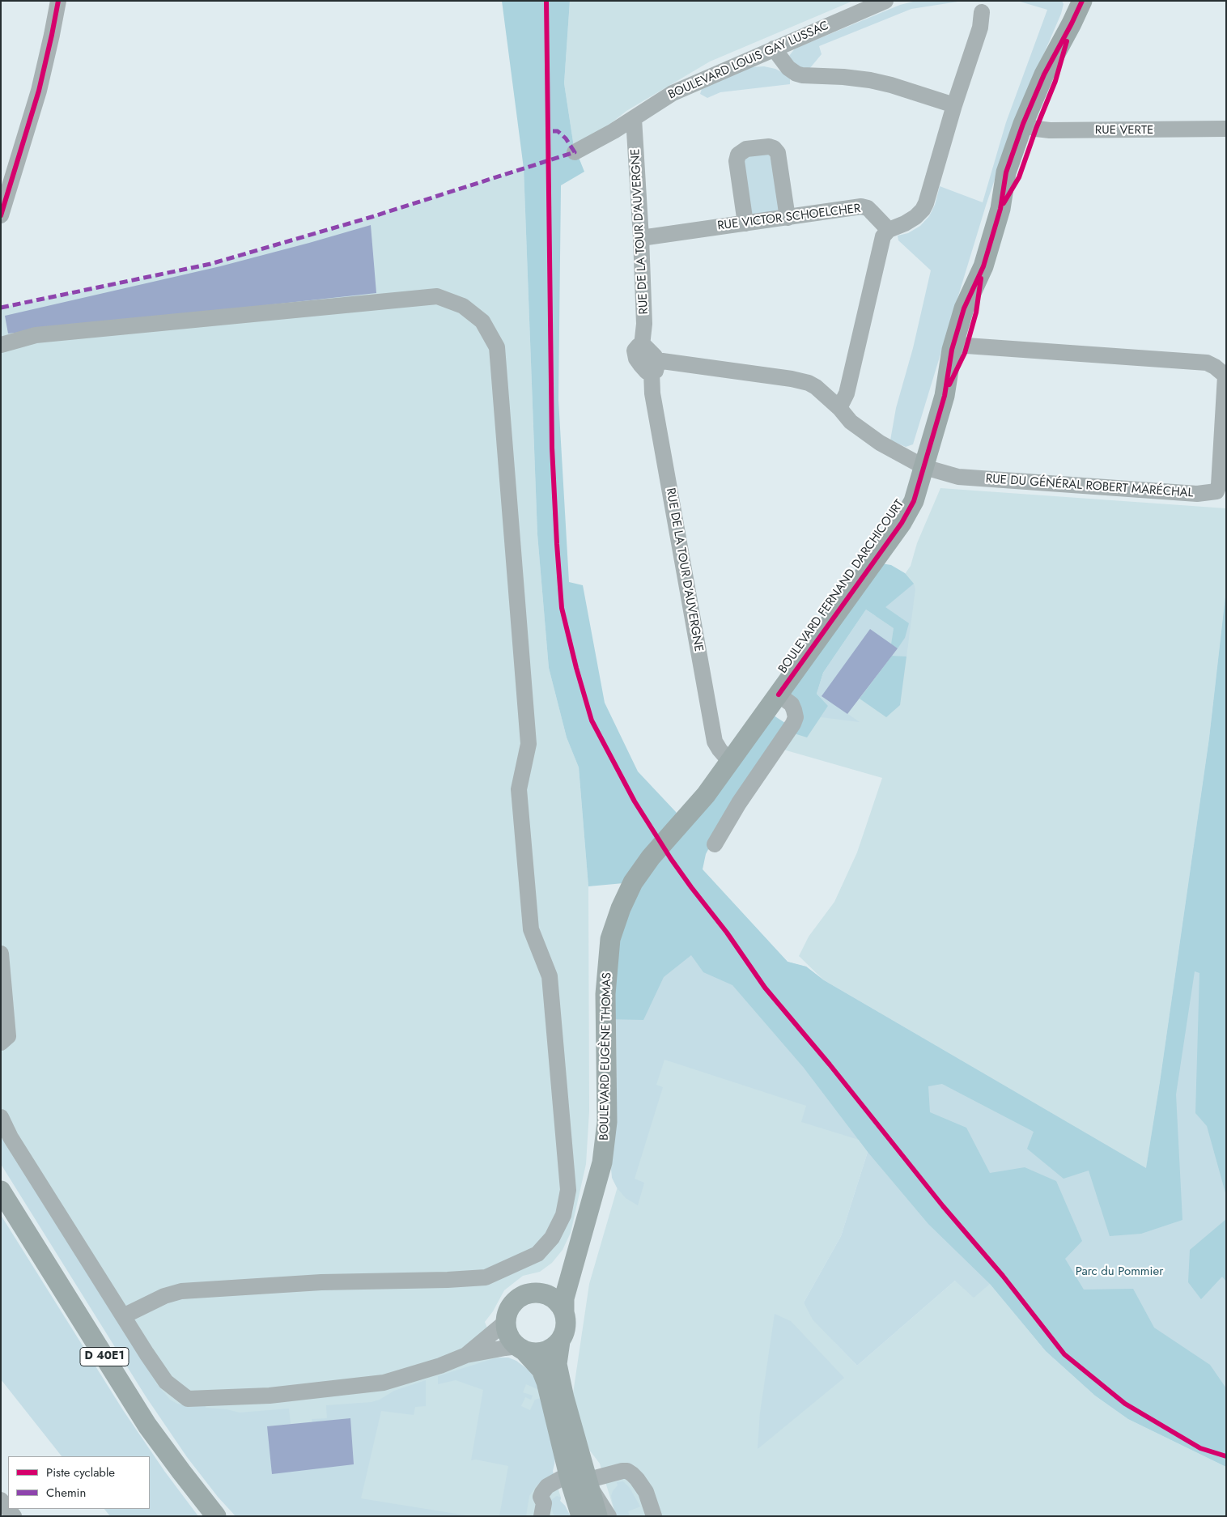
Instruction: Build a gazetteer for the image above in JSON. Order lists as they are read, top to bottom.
{
  "streets": {
    "main road": ["BOULEVARD FERNAND DARCHICOURT", "BOULEVARD EUGÈNE THOMAS", "D 40E1"],
    "street": [
      "BOULEVARD LOUIS GAY LUSSAC",
      "RUE VERTE",
      "RUE VICTOR SCHOELCHER",
      "RUE DE LA TOUR D'AUVERGNE",
      "RUE DU GÉNÉRAL ROBERT MARÉCHAL"
    ]
  },
  "crossings": [
    ["BOULEVARD LOUIS GAY LUSSAC", "RUE DE LA TOUR D'AUVERGNE"],
    ["RUE VERTE", "BOULEVARD FERNAND DARCHICOURT"],
    ["RUE VICTOR SCHOELCHER", "RUE DE LA TOUR D'AUVERGNE"],
    ["RUE DE LA TOUR D'AUVERGNE", "BOULEVARD FERNAND DARCHICOURT"],
    ["RUE DE LA TOUR D'AUVERGNE", "BOULEVARD EUGÈNE THOMAS"],
    ["RUE DU GÉNÉRAL ROBERT MARÉCHAL", "BOULEVARD FERNAND DARCHICOURT"],
    ["BOULEVARD FERNAND DARCHICOURT", "BOULEVARD EUGÈNE THOMAS"]
  ],
  "parks": ["Parc du Pommier"],
  "legend": ["Piste cyclable", "Chemin"]
}
